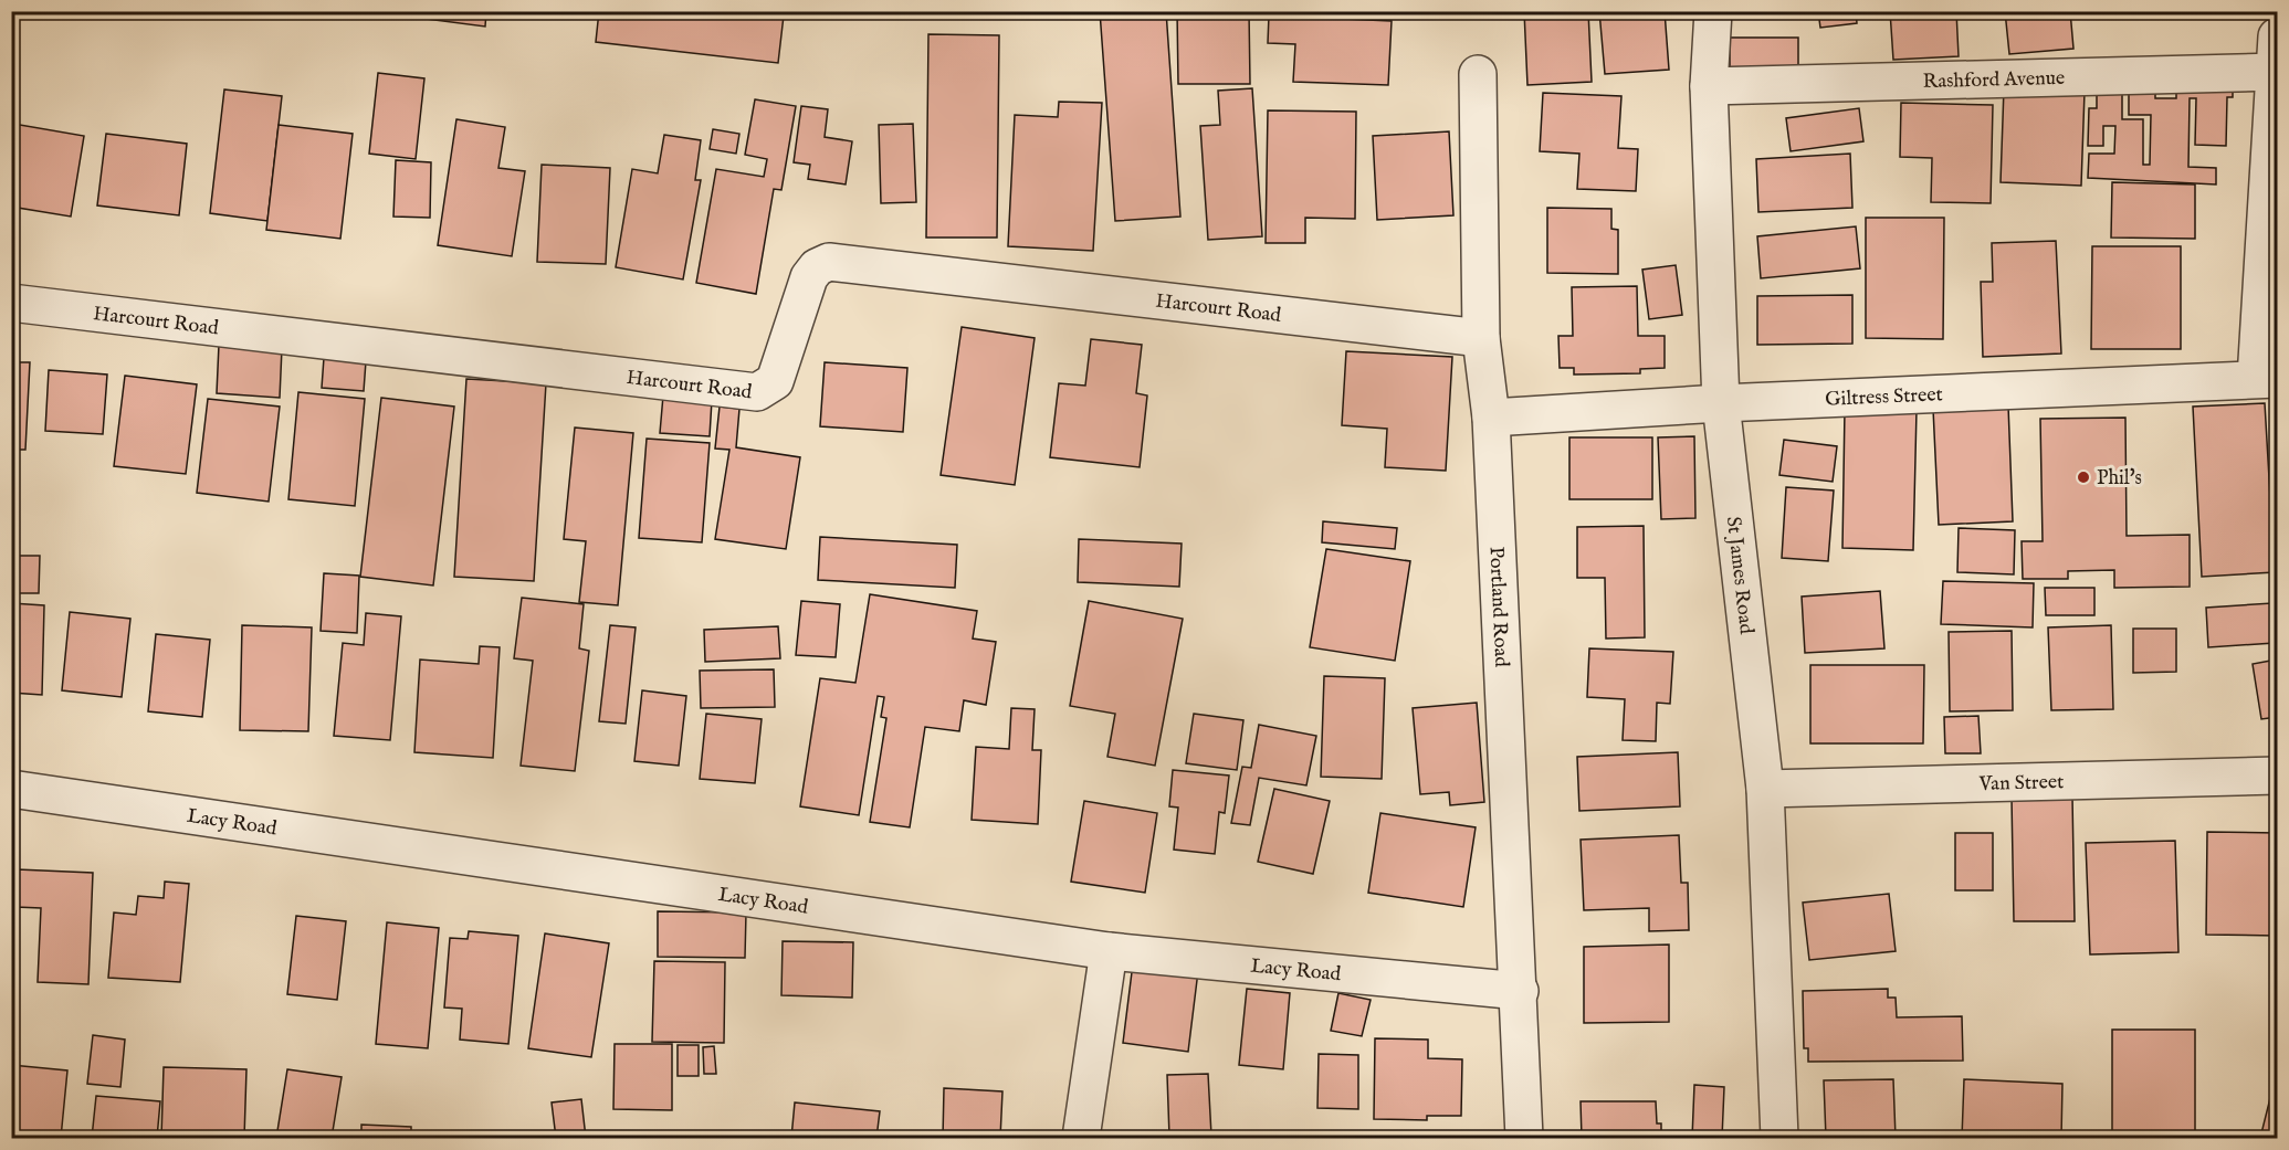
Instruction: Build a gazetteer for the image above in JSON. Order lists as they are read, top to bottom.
{
  "streets": {
    "street": [
      "Rashford Avenue",
      "Harcourt Road",
      "Giltress Street",
      "St James Road",
      "Portland Road",
      "Van Street",
      "Lacy Road"
    ]
  },
  "crossings": [
    ["Rashford Avenue", "St James Road"],
    ["Harcourt Road", "Portland Road"],
    ["Giltress Street", "St James Road"],
    ["Giltress Street", "Portland Road"],
    ["St James Road", "Van Street"],
    ["Portland Road", "Lacy Road"]
  ],
  "places": ["Phil's"]
}
